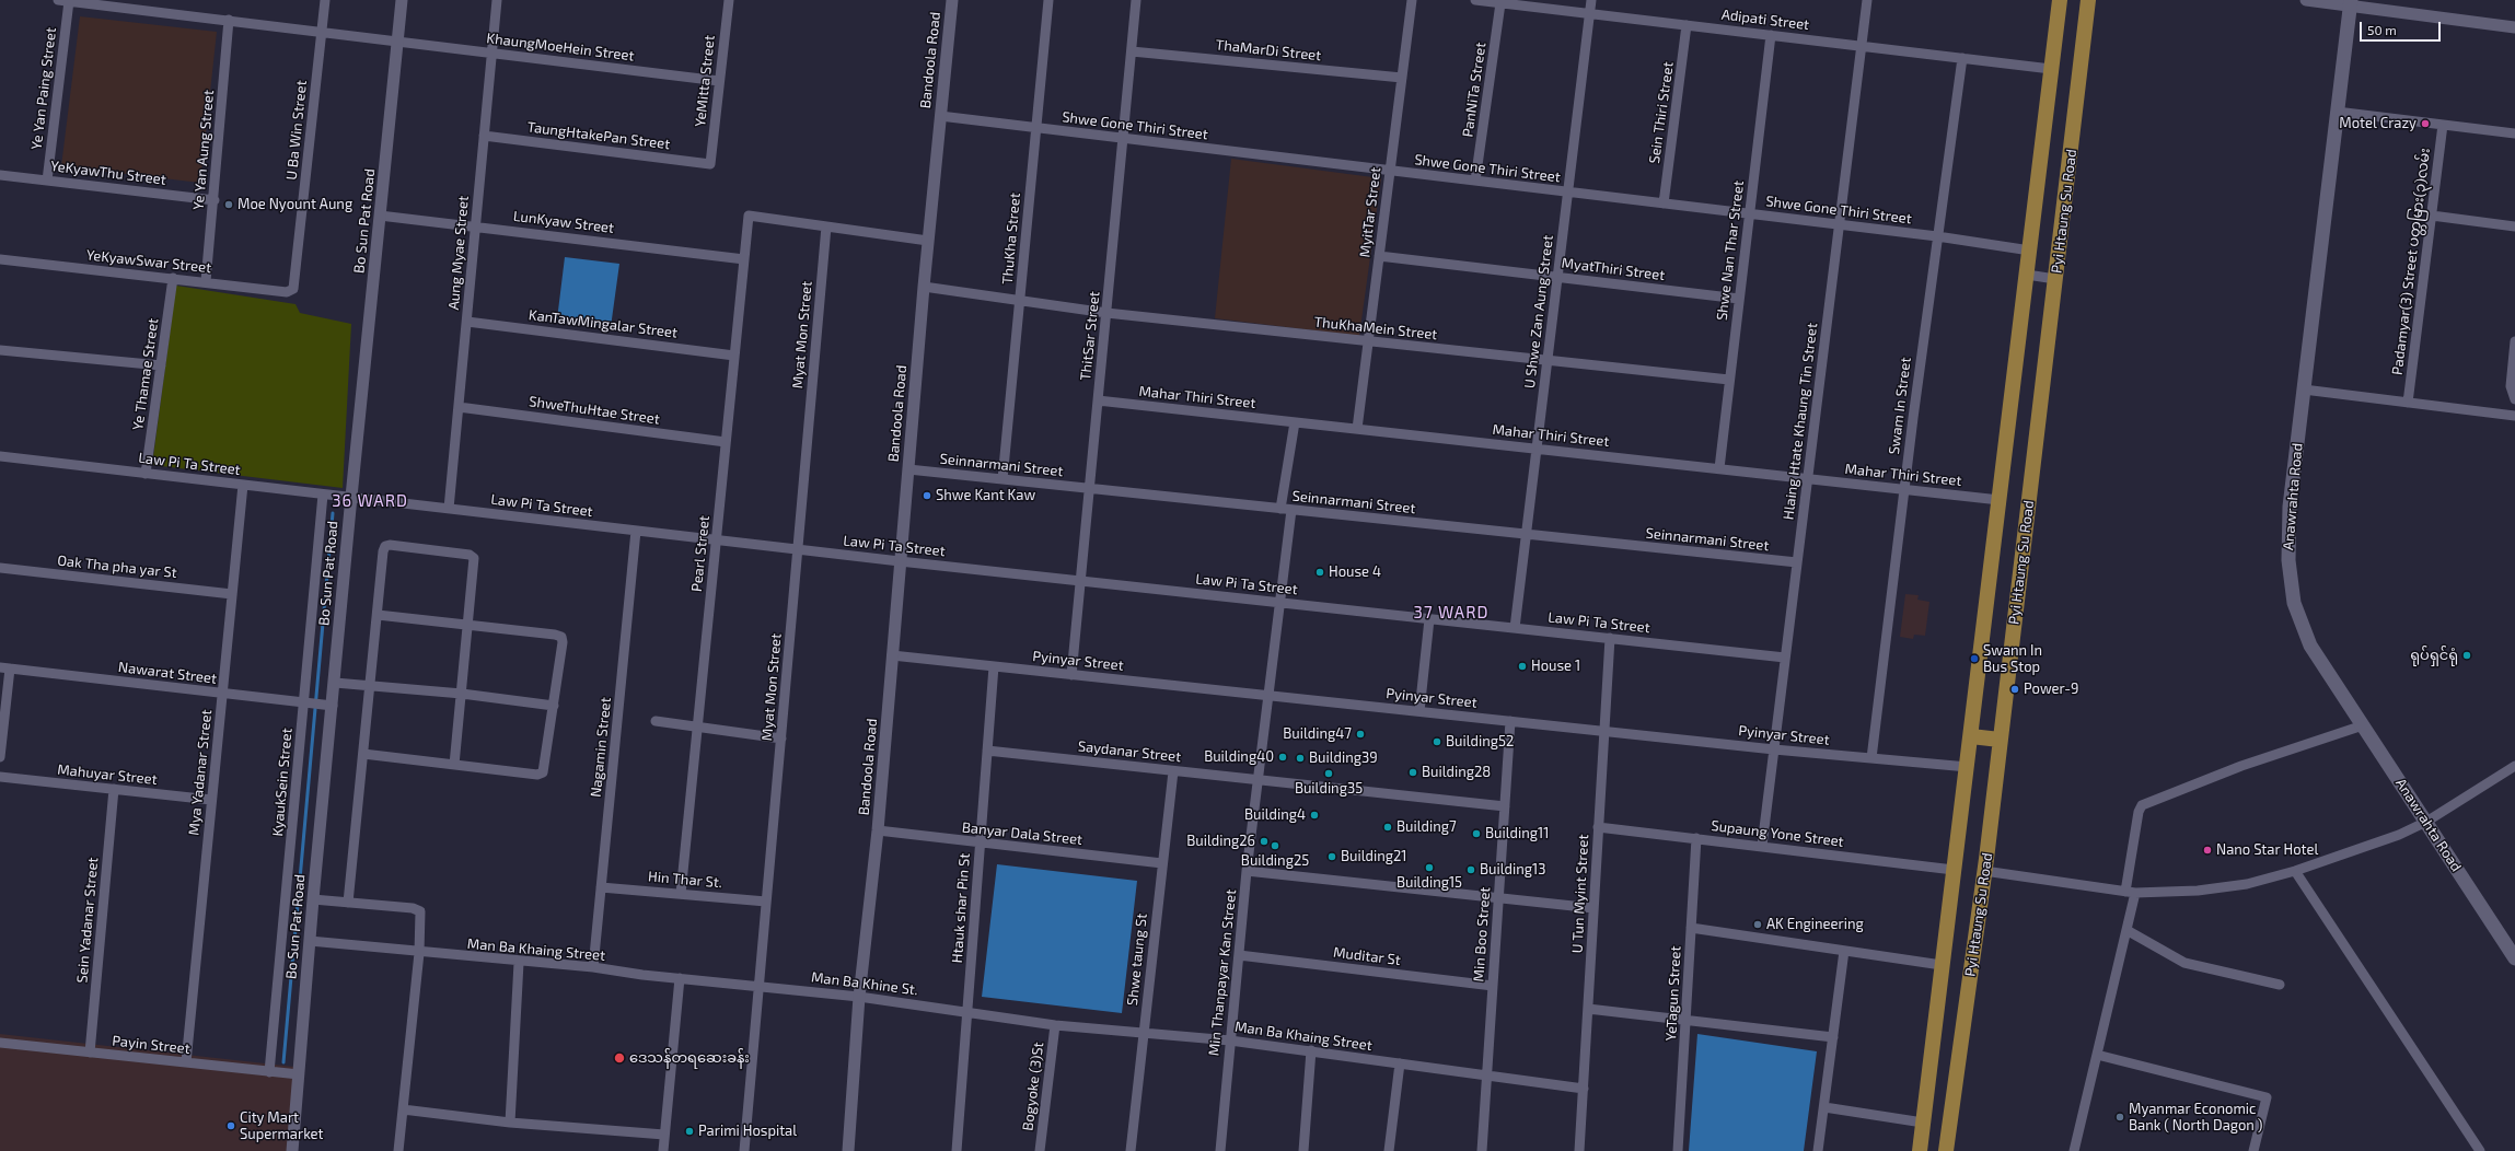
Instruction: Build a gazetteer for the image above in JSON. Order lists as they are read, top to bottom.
{
  "streets": {
    "main road": ["Pyi Htaung Su Road", "Anawrahta Road"],
    "street": [
      "Adipati Street",
      "KhaungMoeHein Street",
      "ThaMarDi Street",
      "Bandoola Road",
      "YeMitta Street",
      "Ye Yan Paing Street",
      "PanNiTa Street",
      "Sein Thiri Street",
      "Shwe Gone Thiri Street",
      "U Ba Win Street",
      "TaungHtakePan Street",
      "Ye Yan Aung Street",
      "YeKyawThu Street",
      "MyitTar Street",
      "Bo Sun Pat Road",
      "LunKyaw Street",
      "ThuKha Street",
      "Shwe Nan Thar Street",
      "Aung Myae Street",
      "YeKyawSwar Street",
      "Padamyar(3) Street ပတ္တမြား(၃)လမ်း",
      "MyatThiri Street",
      "U Shwe Zan Aung Street",
      "KanTawMingalar Street",
      "ThuKhaMein Street",
      "Myat Mon Street",
      "ThitSar Street",
      "Ye Thamae Street",
      "Mahar Thiri Street",
      "Swam In Street",
      "ShweThuHtae Street",
      "Hlaing Htate Khaung Tin Street",
      "Law Pi Ta Street",
      "Seinnarmani Street",
      "Pearl Street",
      "Oak Tha pha yar St",
      "Pyinyar Street",
      "Nawarat Street",
      "Nagamin Street",
      "Saydanar Street",
      "Mya Yadanar Street",
      "Mahuyar Street",
      "KyaukSein Street",
      "Banyar Dala Street",
      "Supaung Yone Street",
      "Hin Thar St.",
      "U Tun Myint Street",
      "Htauk shar Pin St",
      "Sein Yadanar Street",
      "Min Boo Street",
      "Man Ba Khaing Street",
      "Muditar St",
      "Shwe taung St",
      "Min Thanpayar Kan Street",
      "Man Ba Khine St.",
      "YeTagun Street",
      "Payin Street",
      "Bogyoke (3)St"
    ]
  },
  "crossings": [
    ["Adipati Street", "PanNiTa Street"],
    ["Adipati Street", "Sein Thiri Street"],
    ["Adipati Street", "Pyi Htaung Su Road"],
    ["Adipati Street", "Shwe Nan Thar Street"],
    ["Adipati Street", "U Shwe Zan Aung Street"],
    ["Adipati Street", "Swam In Street"],
    ["Adipati Street", "Hlaing Htate Khaung Tin Street"],
    ["KhaungMoeHein Street", "YeMitta Street"],
    ["KhaungMoeHein Street", "Ye Yan Paing Street"],
    ["KhaungMoeHein Street", "U Ba Win Street"],
    ["KhaungMoeHein Street", "Ye Yan Aung Street"],
    ["KhaungMoeHein Street", "Bo Sun Pat Road"],
    ["KhaungMoeHein Street", "Aung Myae Street"],
    ["ThaMarDi Street", "MyitTar Street"],
    ["ThaMarDi Street", "ThitSar Street"],
    ["Bandoola Road", "Shwe Gone Thiri Street"],
    ["Bandoola Road", "ThuKhaMein Street"],
    ["Bandoola Road", "Law Pi Ta Street"],
    ["Bandoola Road", "Seinnarmani Street"],
    ["Bandoola Road", "Pyinyar Street"],
    ["Bandoola Road", "Banyar Dala Street"],
    ["Bandoola Road", "Man Ba Khine St."],
    ["YeMitta Street", "TaungHtakePan Street"],
    ["Ye Yan Paing Street", "YeKyawThu Street"],
    ["PanNiTa Street", "Shwe Gone Thiri Street"],
    ["Sein Thiri Street", "Shwe Gone Thiri Street"],
    ["Shwe Gone Thiri Street", "Pyi Htaung Su Road"],
    ["Shwe Gone Thiri Street", "MyitTar Street"],
    ["Shwe Gone Thiri Street", "ThuKha Street"],
    ["Shwe Gone Thiri Street", "Shwe Nan Thar Street"],
    ["Shwe Gone Thiri Street", "U Shwe Zan Aung Street"],
    ["Shwe Gone Thiri Street", "ThitSar Street"],
    ["Shwe Gone Thiri Street", "Swam In Street"],
    ["Shwe Gone Thiri Street", "Hlaing Htate Khaung Tin Street"],
    ["U Ba Win Street", "YeKyawSwar Street"],
    ["TaungHtakePan Street", "Aung Myae Street"],
    ["Ye Yan Aung Street", "YeKyawThu Street"],
    ["Ye Yan Aung Street", "YeKyawSwar Street"],
    ["Pyi Htaung Su Road", "Mahar Thiri Street"],
    ["Pyi Htaung Su Road", "Pyinyar Street"],
    ["Pyi Htaung Su Road", "Supaung Yone Street"],
    ["MyitTar Street", "MyatThiri Street"],
    ["MyitTar Street", "ThuKhaMein Street"],
    ["MyitTar Street", "Mahar Thiri Street"],
    ["Bo Sun Pat Road", "LunKyaw Street"],
    ["Bo Sun Pat Road", "Law Pi Ta Street"],
    ["Bo Sun Pat Road", "Nawarat Street"],
    ["Bo Sun Pat Road", "Man Ba Khaing Street"],
    ["Bo Sun Pat Road", "Payin Street"],
    ["LunKyaw Street", "Aung Myae Street"],
    ["LunKyaw Street", "Pearl Street"],
    ["ThuKha Street", "ThuKhaMein Street"],
    ["ThuKha Street", "Seinnarmani Street"],
    ["Shwe Nan Thar Street", "MyatThiri Street"],
    ["Shwe Nan Thar Street", "ThuKhaMein Street"],
    ["Shwe Nan Thar Street", "Mahar Thiri Street"],
    ["Aung Myae Street", "KanTawMingalar Street"],
    ["Aung Myae Street", "ShweThuHtae Street"],
    ["Aung Myae Street", "Law Pi Ta Street"],
    ["YeKyawSwar Street", "Ye Thamae Street"],
    ["MyatThiri Street", "U Shwe Zan Aung Street"],
    ["U Shwe Zan Aung Street", "ThuKhaMein Street"],
    ["U Shwe Zan Aung Street", "Mahar Thiri Street"],
    ["U Shwe Zan Aung Street", "Law Pi Ta Street"],
    ["U Shwe Zan Aung Street", "Seinnarmani Street"],
    ["KanTawMingalar Street", "Pearl Street"],
    ["ThuKhaMein Street", "ThitSar Street"],
    ["Myat Mon Street", "Law Pi Ta Street"],
    ["Myat Mon Street", "Pearl Street"],
    ["Myat Mon Street", "Hin Thar St."],
    ["Myat Mon Street", "Man Ba Khaing Street"],
    ["Myat Mon Street", "Man Ba Khine St."],
    ["ThitSar Street", "Mahar Thiri Street"],
    ["ThitSar Street", "Law Pi Ta Street"],
    ["ThitSar Street", "Seinnarmani Street"],
    ["ThitSar Street", "Pyinyar Street"],
    ["Ye Thamae Street", "Law Pi Ta Street"],
    ["Mahar Thiri Street", "Swam In Street"],
    ["Mahar Thiri Street", "Hlaing Htate Khaung Tin Street"],
    ["Mahar Thiri Street", "Min Thanpayar Kan Street"],
    ["Swam In Street", "Pyinyar Street"],
    ["ShweThuHtae Street", "Pearl Street"],
    ["Hlaing Htate Khaung Tin Street", "Law Pi Ta Street"],
    ["Hlaing Htate Khaung Tin Street", "Seinnarmani Street"],
    ["Hlaing Htate Khaung Tin Street", "Pyinyar Street"],
    ["Hlaing Htate Khaung Tin Street", "Supaung Yone Street"],
    ["Law Pi Ta Street", "Pearl Street"],
    ["Law Pi Ta Street", "Nagamin Street"],
    ["Law Pi Ta Street", "Mya Yadanar Street"],
    ["Law Pi Ta Street", "KyaukSein Street"],
    ["Law Pi Ta Street", "U Tun Myint Street"],
    ["Law Pi Ta Street", "Min Thanpayar Kan Street"],
    ["Seinnarmani Street", "Min Thanpayar Kan Street"],
    ["Pearl Street", "Hin Thar St."],
    ["Oak Tha pha yar St", "Mya Yadanar Street"],
    ["Pyinyar Street", "U Tun Myint Street"],
    ["Pyinyar Street", "Htauk shar Pin St"],
    ["Pyinyar Street", "Min Boo Street"],
    ["Pyinyar Street", "Min Thanpayar Kan Street"],
    ["Nawarat Street", "Mya Yadanar Street"],
    ["Nawarat Street", "KyaukSein Street"],
    ["Nagamin Street", "Hin Thar St."],
    ["Nagamin Street", "Man Ba Khaing Street"],
    ["Saydanar Street", "Htauk shar Pin St"],
    ["Saydanar Street", "Min Boo Street"],
    ["Saydanar Street", "Shwe taung St"],
    ["Saydanar Street", "Min Thanpayar Kan Street"],
    ["Mya Yadanar Street", "Mahuyar Street"],
    ["Mya Yadanar Street", "Payin Street"],
    ["Mahuyar Street", "Sein Yadanar Street"],
    ["KyaukSein Street", "Payin Street"],
    ["Banyar Dala Street", "Htauk shar Pin St"],
    ["Banyar Dala Street", "Shwe taung St"],
    ["Supaung Yone Street", "U Tun Myint Street"],
    ["Supaung Yone Street", "YeTagun Street"],
    ["U Tun Myint Street", "Man Ba Khaing Street"],
    ["Htauk shar Pin St", "Man Ba Khaing Street"],
    ["Htauk shar Pin St", "Man Ba Khine St."],
    ["Sein Yadanar Street", "Payin Street"],
    ["Min Boo Street", "Man Ba Khaing Street"],
    ["Min Boo Street", "Muditar St"],
    ["Man Ba Khaing Street", "Shwe taung St"],
    ["Man Ba Khaing Street", "Min Thanpayar Kan Street"],
    ["Man Ba Khaing Street", "Man Ba Khine St."],
    ["Man Ba Khaing Street", "Bogyoke (3)St"],
    ["Muditar St", "Min Thanpayar Kan Street"]
  ],
  "districts": ["36 WARD", "37 WARD"],
  "places": [
    "Motel Crazy",
    "Moe Nyount Aung",
    "Shwe Kant Kaw",
    "House 4",
    "ရုပ်ရှင်ရုံ",
    "Swann In Bus Stop",
    "House 1",
    "Power-9",
    "Building47",
    "Building52",
    "Building40",
    "Building39",
    "Building28",
    "Building35",
    "Building4",
    "Building7",
    "Building11",
    "Building26",
    "Building25",
    "Nano Star Hotel",
    "Building21",
    "Building15",
    "Building13",
    "AK Engineering",
    "ဒေသန်တရဆေးခန်း",
    "Myanmar Economic Bank ( North Dagon )",
    "City Mart Supermarket",
    "Parimi Hospital"
  ],
  "scale_bar": "50 m"
}
